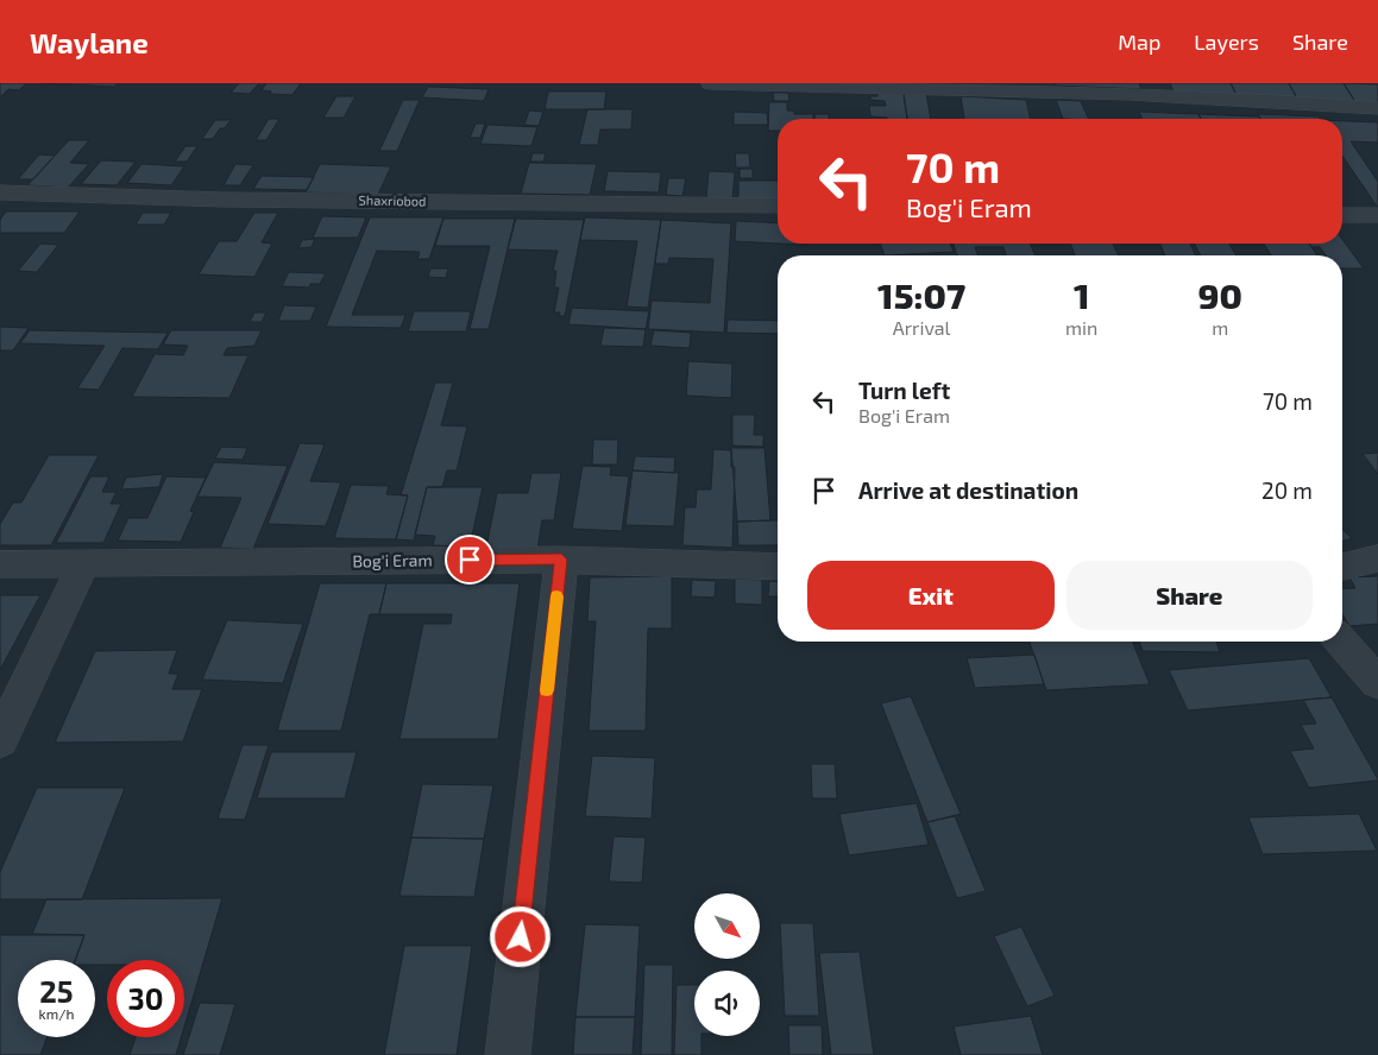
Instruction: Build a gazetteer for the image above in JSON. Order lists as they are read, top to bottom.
{
  "streets": {
    "street": ["Shaxriobod", "Bog'i Eram"]
  },
  "north": "bottom right",
  "page": {
    "header": "Waylane",
    "nav": ["Map", "Layers", "Share"],
    "turn": ["70 m", "Bog'i Eram"],
    "eta": [
      "15:07",
      "Arrival",
      "1",
      "min",
      "90",
      "m"
    ],
    "list": [
      {
        "name": "Turn left",
        "note": "Bog'i Eram",
        "value": "70 m"
      },
      {
        "name": "Arrive at destination",
        "value": "20 m"
      }
    ],
    "buttons": ["Exit", "Share"],
    "speed": "25 km/h",
    "limit": "30"
  }
}
